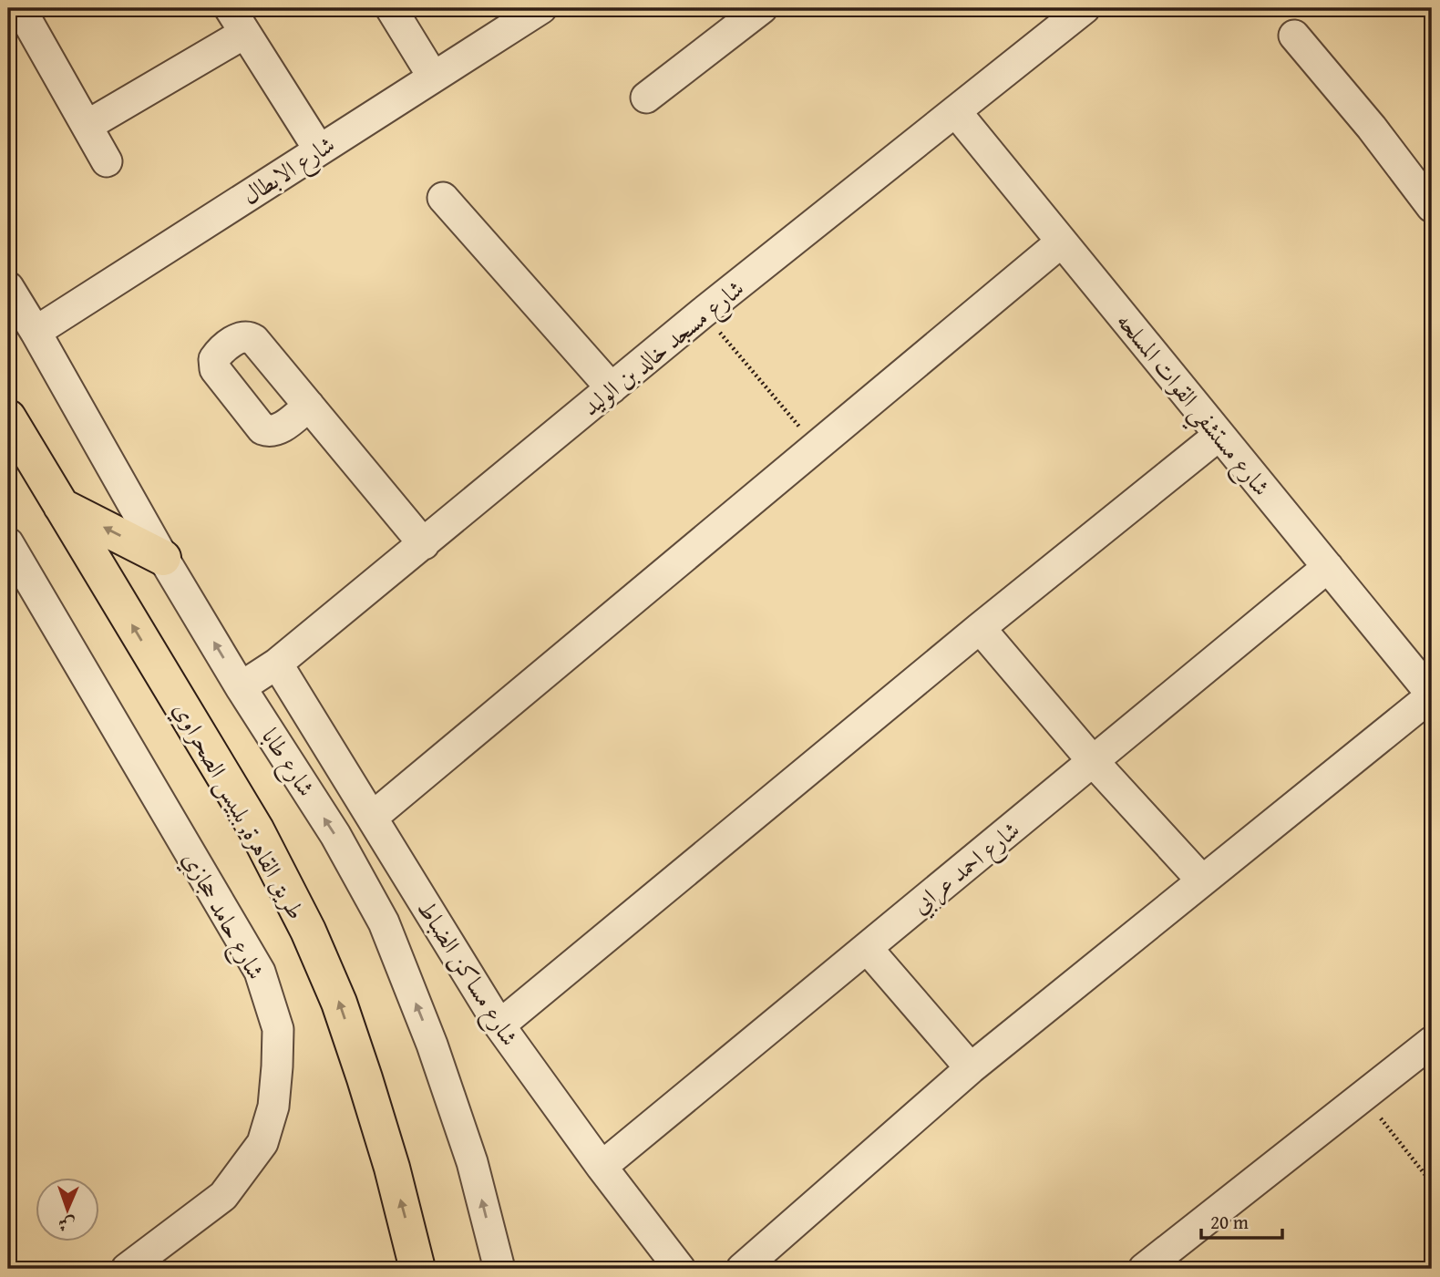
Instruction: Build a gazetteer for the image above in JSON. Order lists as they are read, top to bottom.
{
  "streets": {
    "highway": ["طريق القاهرة, بلبيس الصحراوي"],
    "street": [
      "شارع الابطال",
      "شارع مسجد خالد بن الوليد",
      "شارع مستشفي القوات المسلحه",
      "شارع طابا",
      "شارع احمد عرابي",
      "شارع حامد حجازي",
      "شارع مساكن الضباط"
    ]
  },
  "crossings": [
    ["شارع الابطال", "شارع طابا"],
    ["شارع مسجد خالد بن الوليد", "شارع مستشفي القوات المسلحه"],
    ["شارع مسجد خالد بن الوليد", "شارع طابا"],
    ["شارع مسجد خالد بن الوليد", "شارع مساكن الضباط"],
    ["شارع مستشفي القوات المسلحه", "شارع احمد عرابي"],
    ["شارع احمد عرابي", "شارع مساكن الضباط"]
  ],
  "one_way": ["شارع طابا", "طريق القاهرة, بلبيس الصحراوي"],
  "scale_bar": "20 m",
  "north": "bottom"
}
